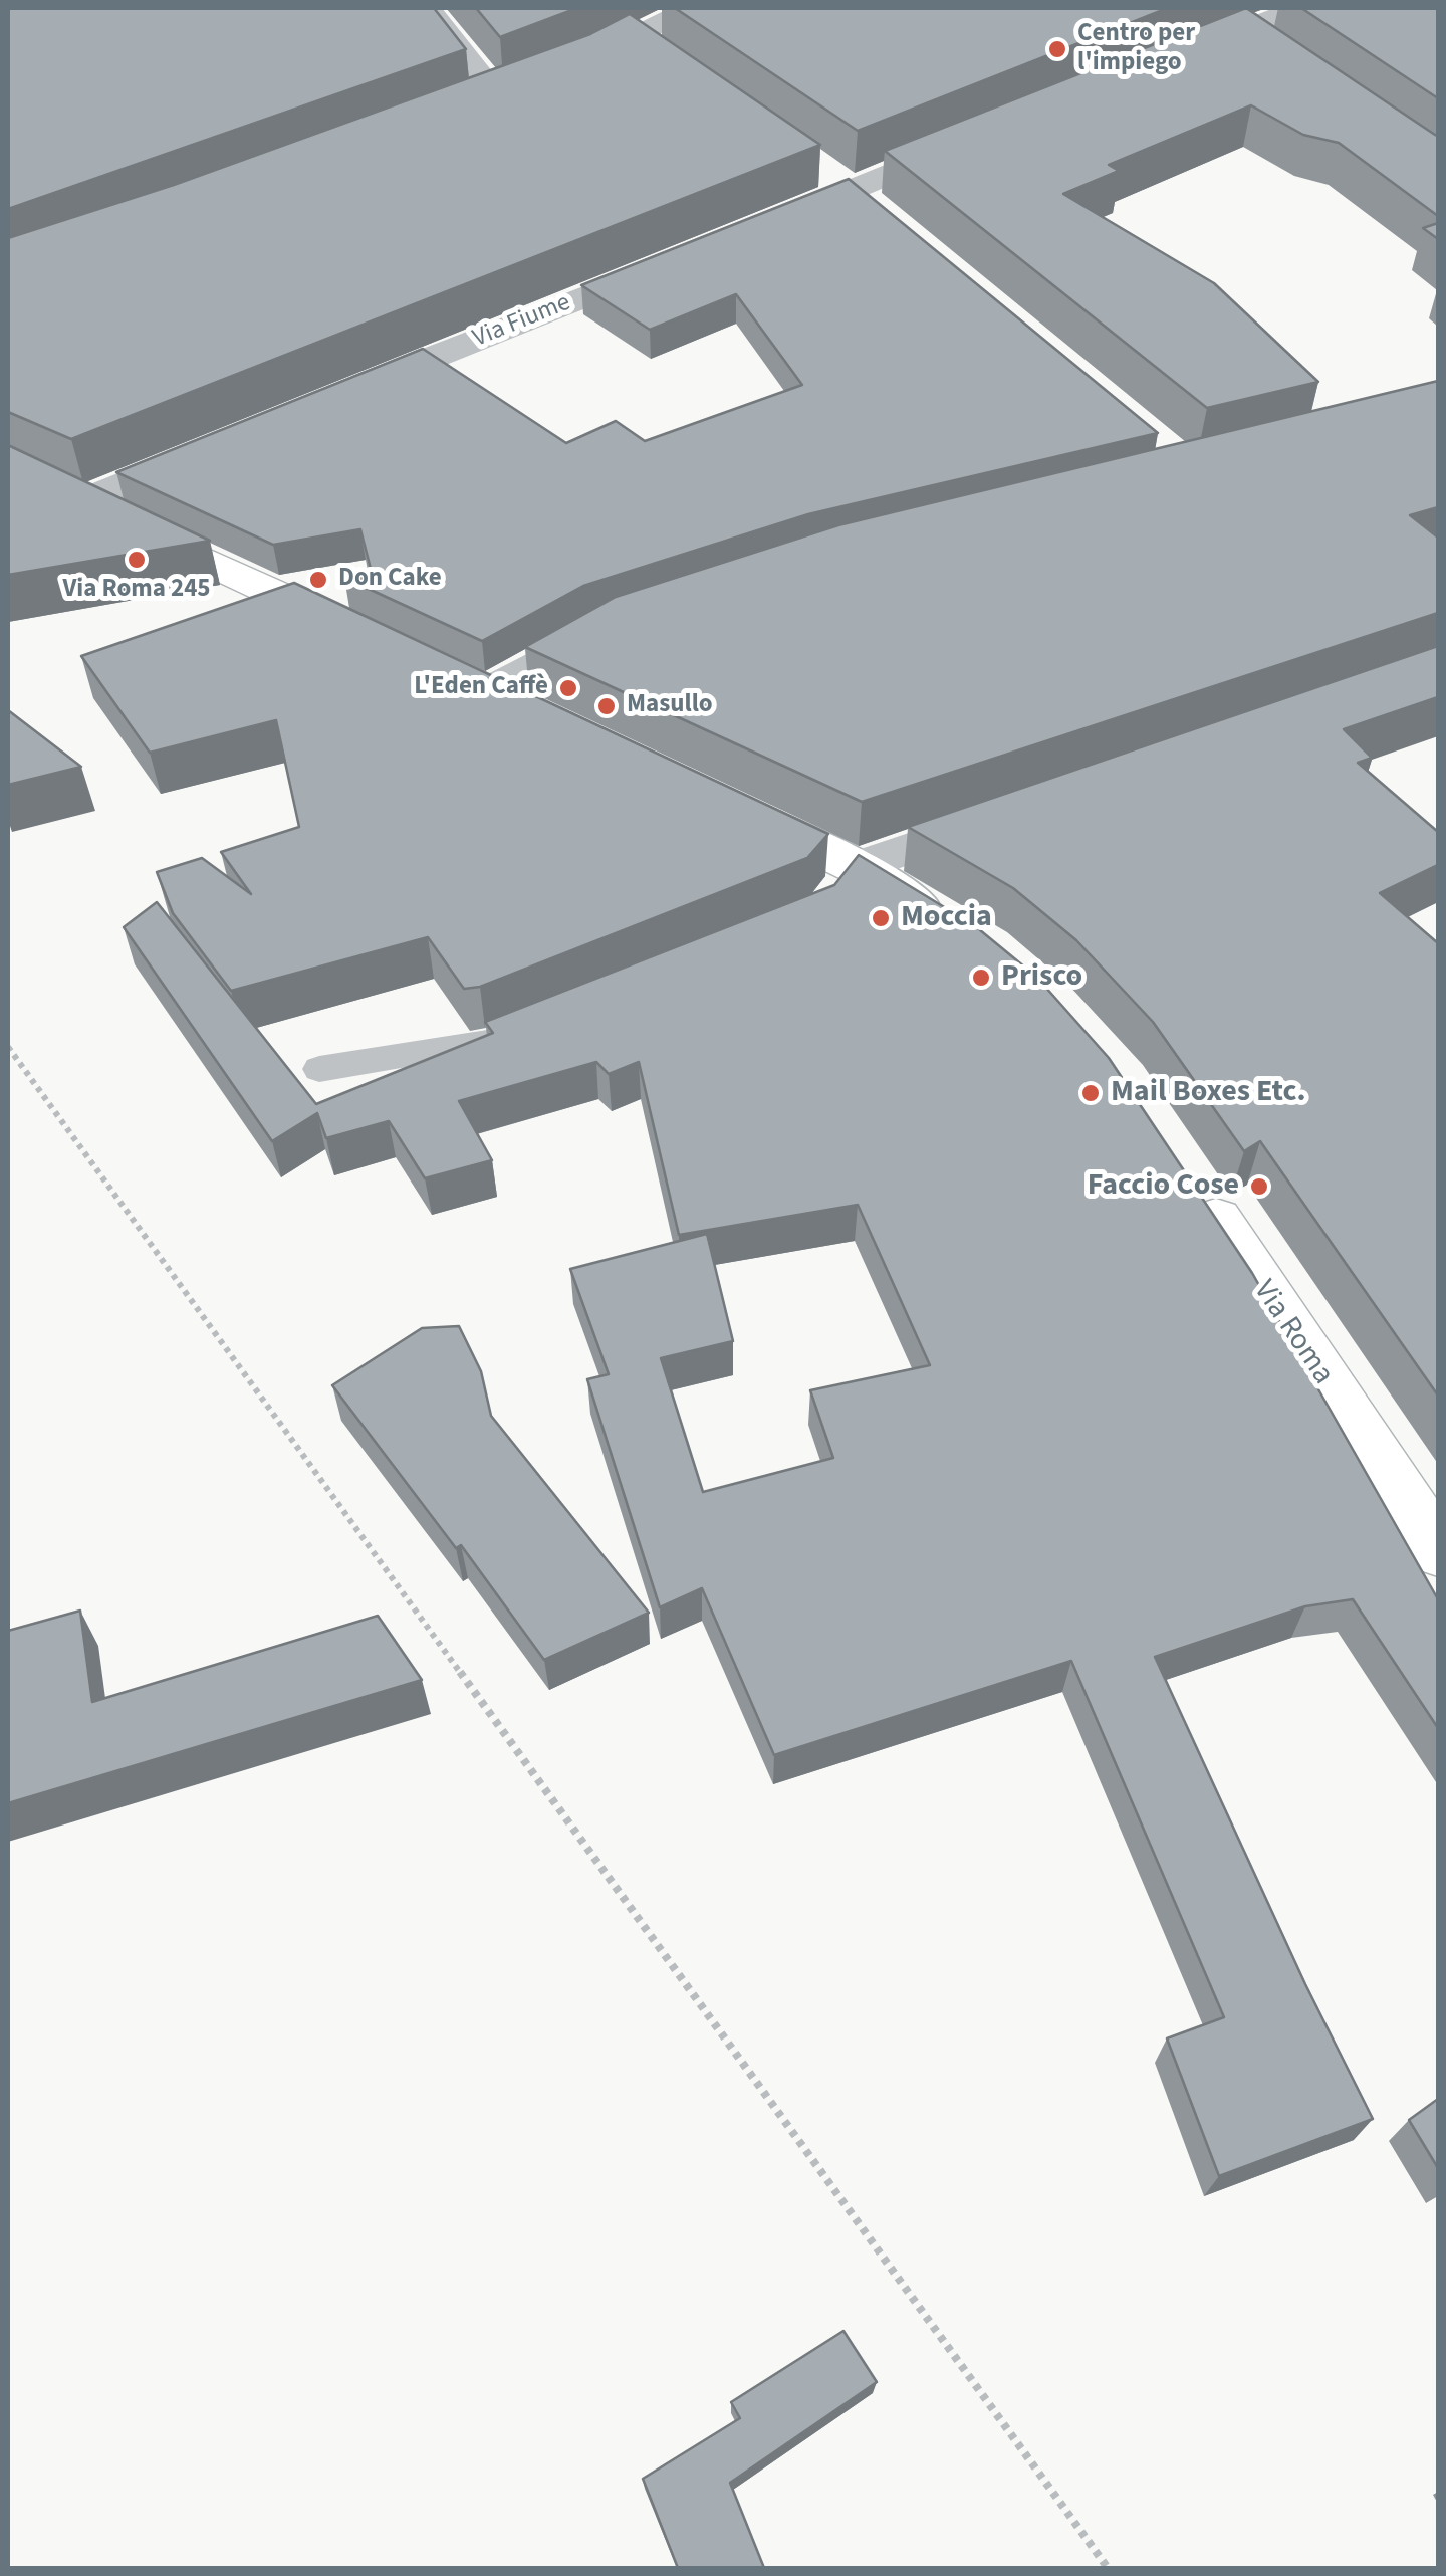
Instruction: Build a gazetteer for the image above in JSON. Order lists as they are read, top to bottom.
{
  "streets": {
    "main road": ["Via Roma"],
    "street": ["Via Fiume"]
  },
  "places": [
    "Centro per l'impiego",
    "Via Roma 245",
    "Don Cake",
    "L'Eden Caffè",
    "Masullo",
    "Moccia",
    "Prisco",
    "Mail Boxes Etc.",
    "Faccio Cose"
  ]
}
